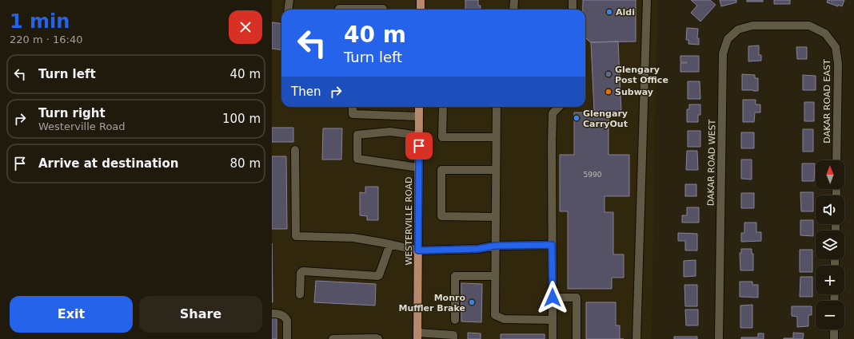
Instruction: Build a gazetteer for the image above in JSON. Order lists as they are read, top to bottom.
{
  "streets": {
    "main road": ["WESTERVILLE ROAD"],
    "street": ["DAKAR ROAD EAST", "DAKAR ROAD WEST"]
  },
  "crossings": [
    ["DAKAR ROAD EAST", "DAKAR ROAD WEST"]
  ],
  "places": [
    "Aldi",
    "Glengary Post Office",
    "Subway",
    "Glengary CarryOut",
    "Monro Muffler Brake"
  ],
  "house_numbers": ["5990"],
  "north": "top",
  "page": {
    "heading": ["1 min", "220 m · 16:40"],
    "turn": ["40 m", "Turn left"],
    "list": [
      {
        "name": "Turn left",
        "value": "40 m"
      },
      {
        "name": "Turn right",
        "note": "Westerville Road",
        "value": "100 m"
      },
      {
        "name": "Arrive at destination",
        "value": "80 m"
      }
    ],
    "then": "Then",
    "map_buttons": ["+", "−"],
    "buttons": ["Exit", "Share"]
  }
}
